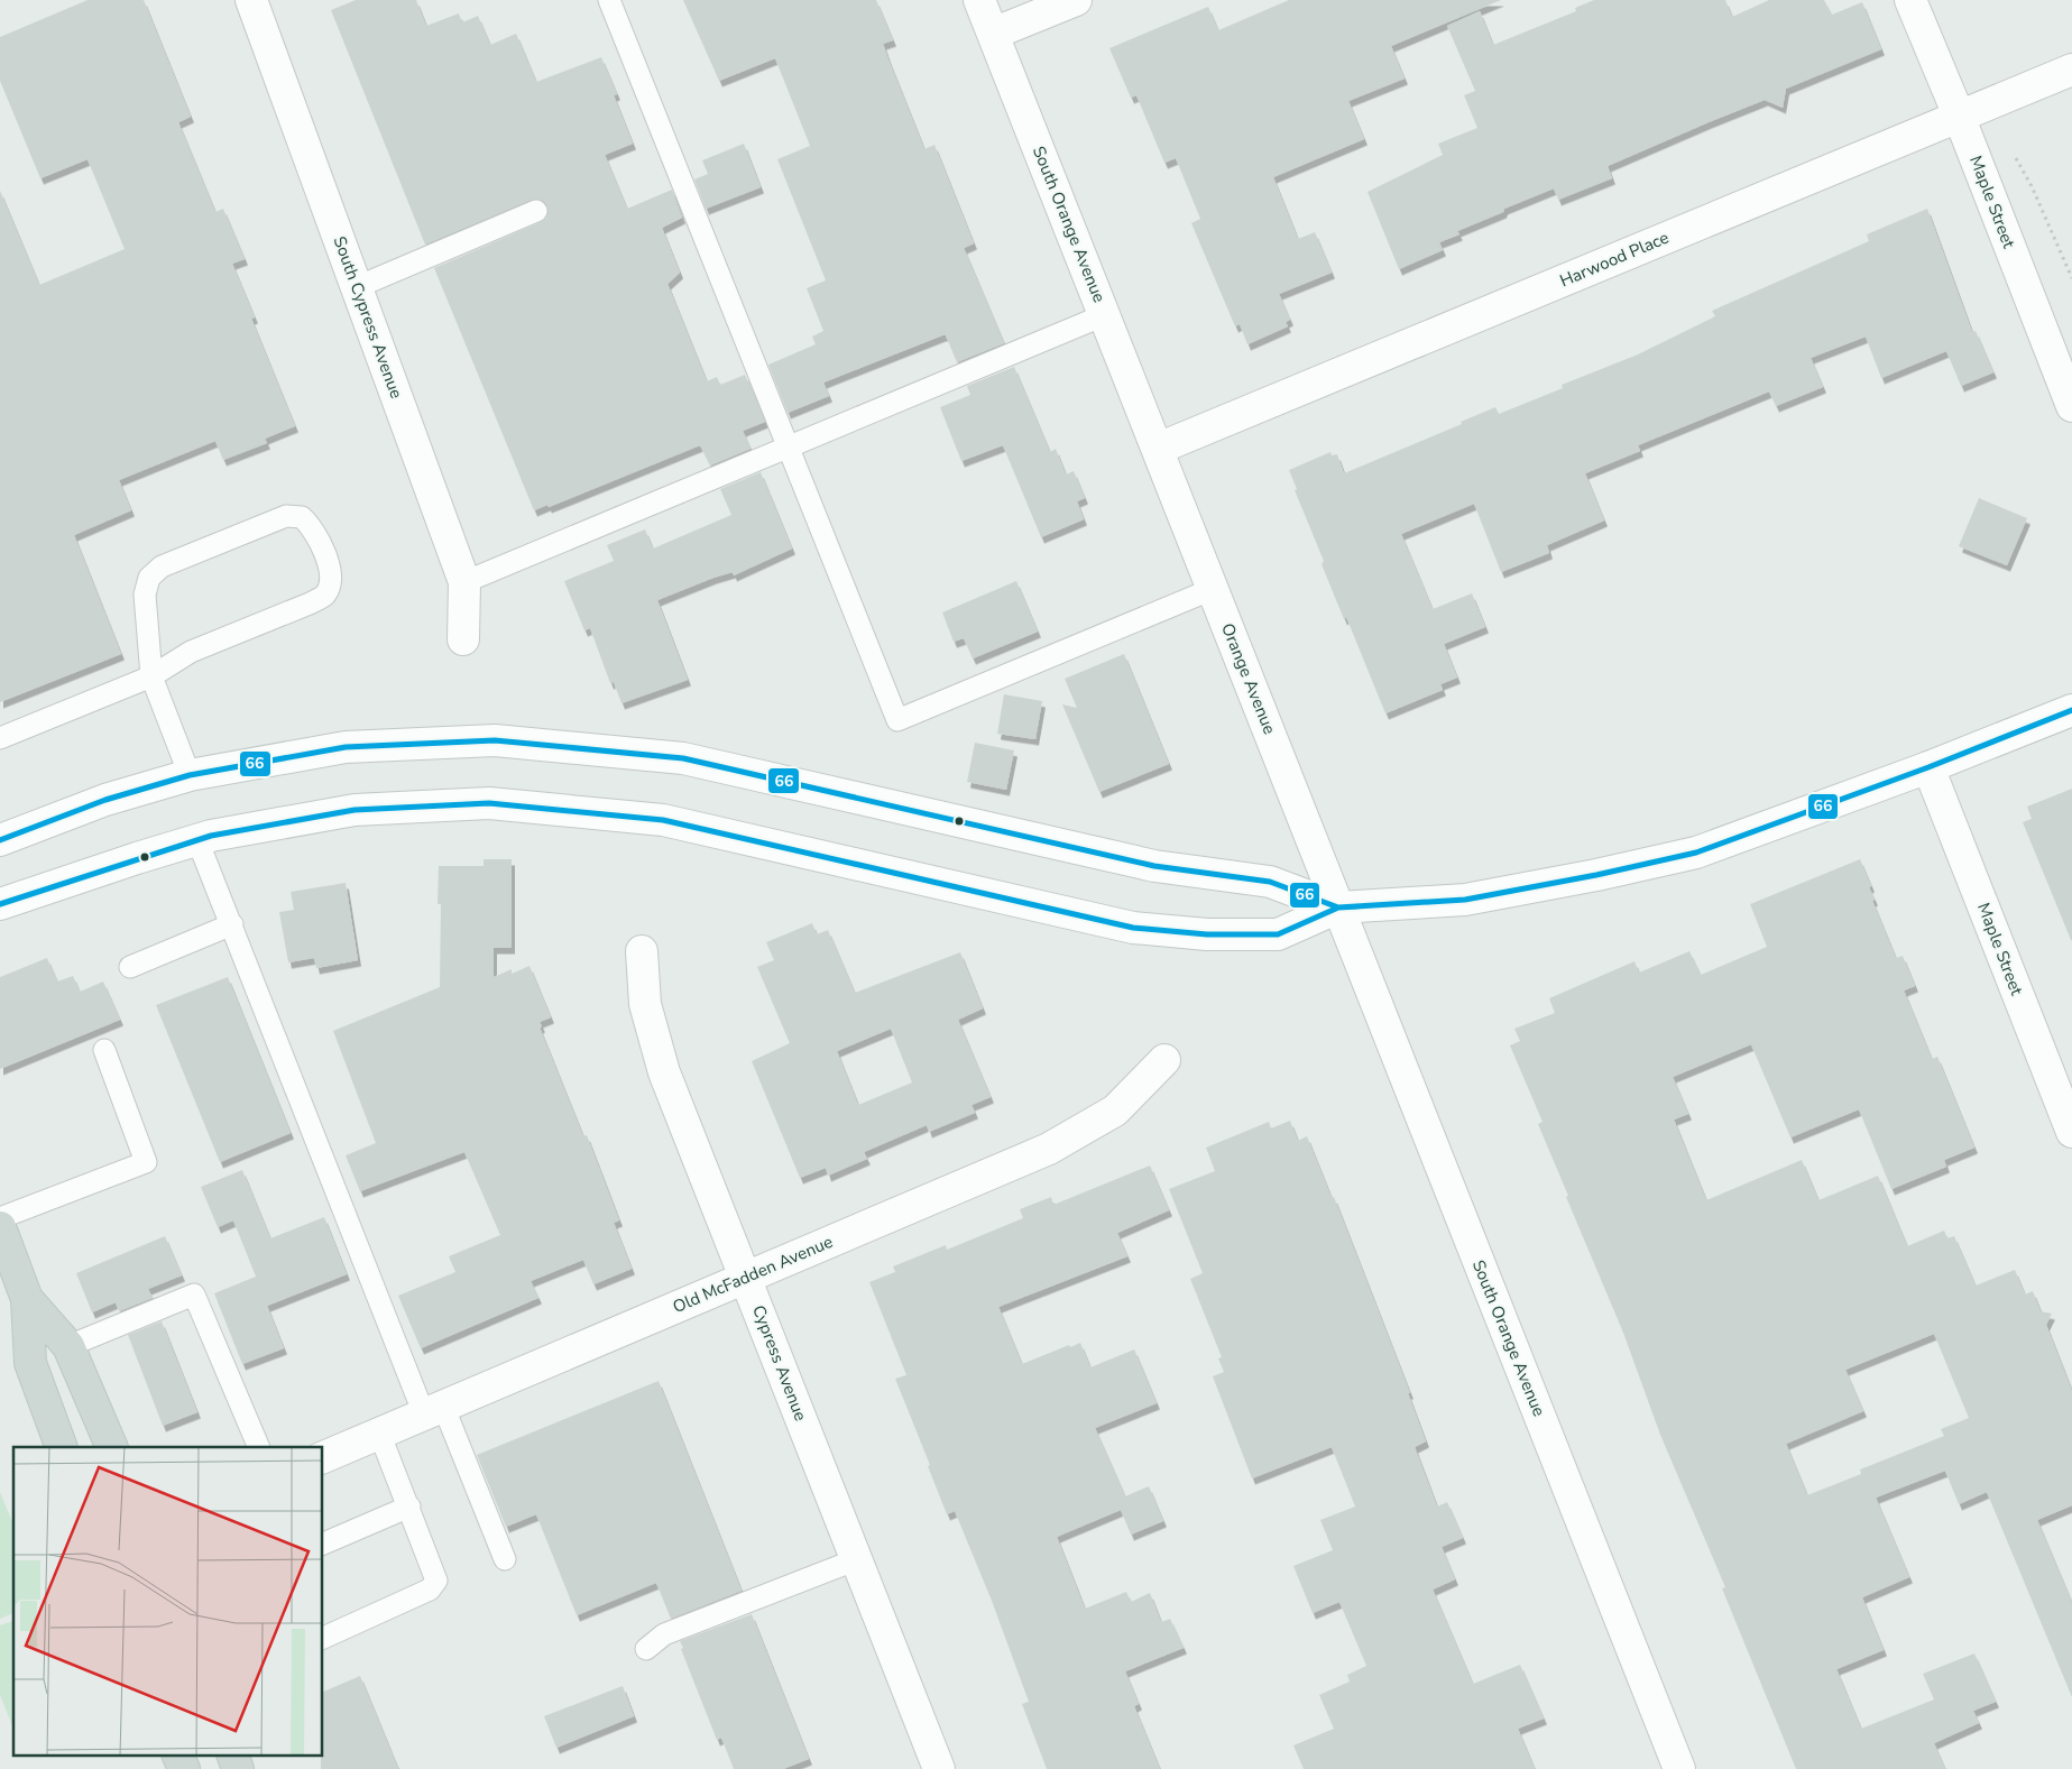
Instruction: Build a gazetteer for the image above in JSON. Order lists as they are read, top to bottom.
{
  "streets": {
    "street": [
      "Maple Street",
      "South Orange Avenue",
      "Harwood Place",
      "South Cypress Avenue",
      "Orange Avenue",
      "Old McFadden Avenue",
      "Cypress Avenue"
    ]
  },
  "crossings": [
    ["Maple Street", "Harwood Place"],
    ["South Orange Avenue", "Harwood Place"],
    ["South Orange Avenue", "Orange Avenue"],
    ["Harwood Place", "Orange Avenue"],
    ["Old McFadden Avenue", "Cypress Avenue"]
  ],
  "lines": ["transit line 66"]
}
